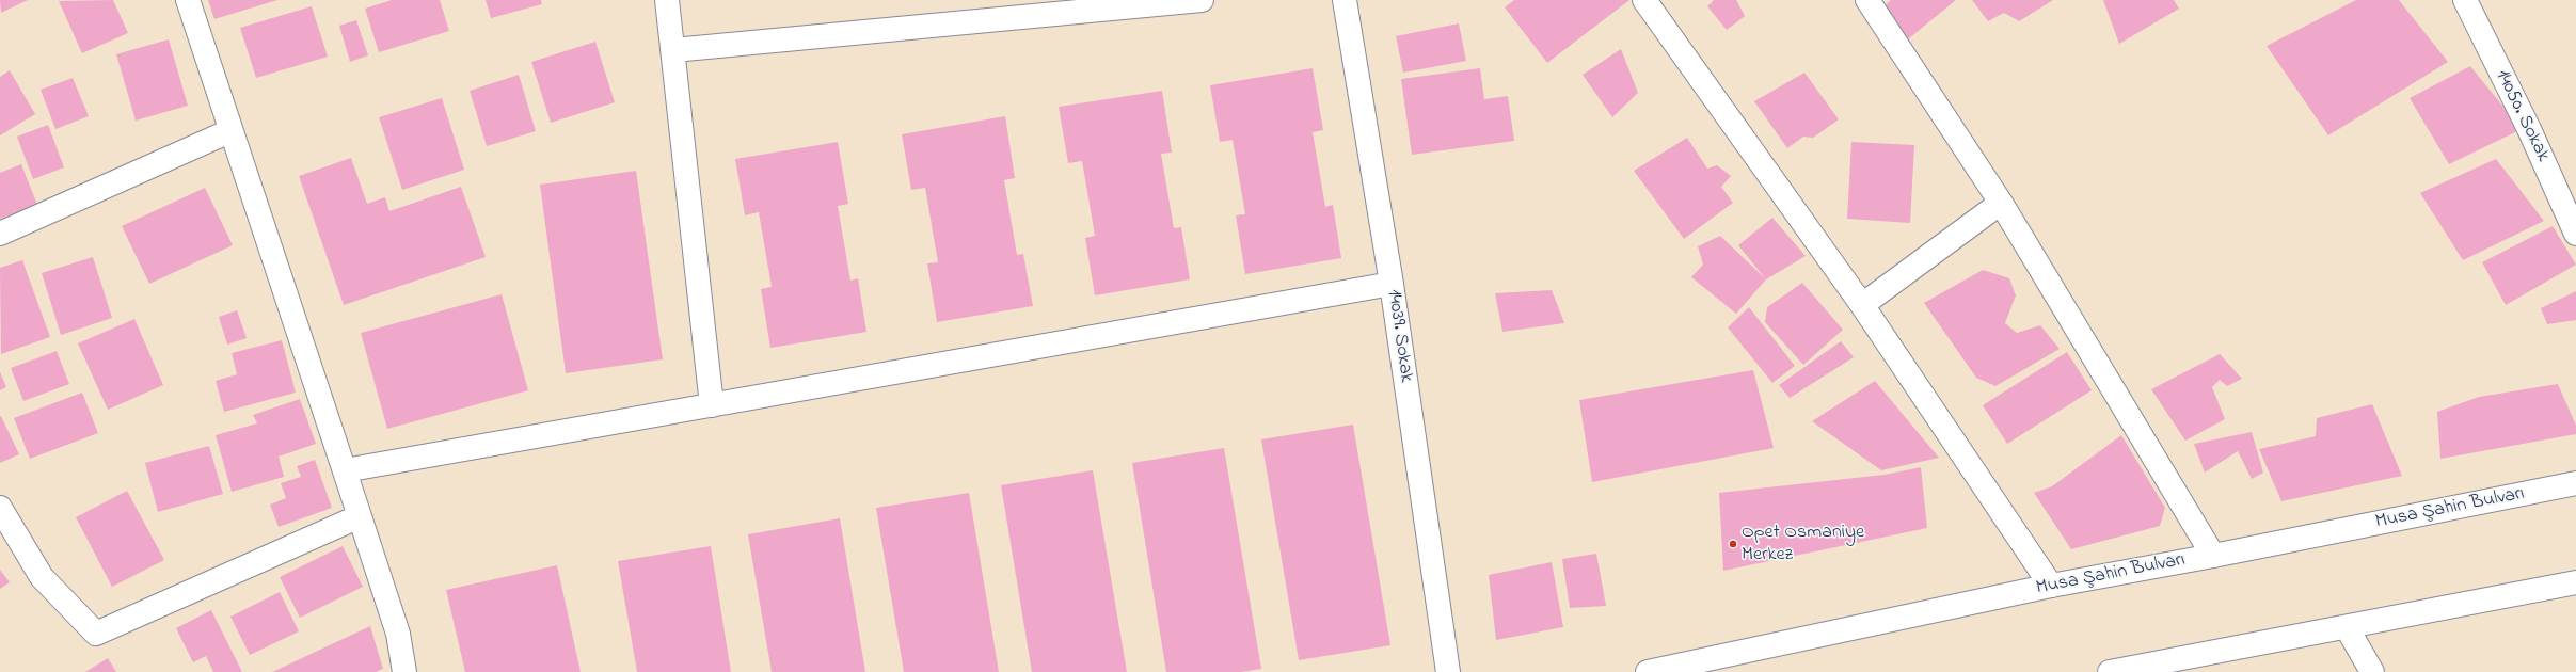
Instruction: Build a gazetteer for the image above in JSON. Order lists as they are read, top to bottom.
{
  "streets": {
    "street": ["14050. Sokak", "14039. Sokak", "Musa Şahin Bulvarı"]
  },
  "places": ["Opet Osmaniye Merkez"]
}
